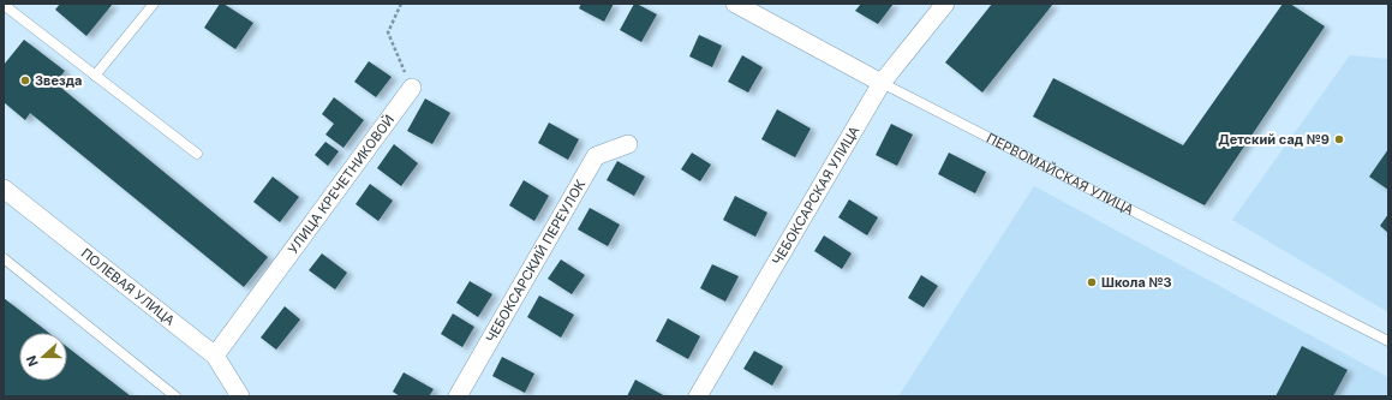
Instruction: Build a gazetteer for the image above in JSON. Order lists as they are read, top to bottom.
{
  "streets": {
    "street": [
      "ПЕРВОМАЙСКАЯ УЛИЦА",
      "УЛИЦА КРЕЧЕТНИКОВОЙ",
      "ЧЕБОКСАРСКАЯ УЛИЦА",
      "ЧЕБОКСАРСКИЙ ПЕРЕУЛОК",
      "ПОЛЕВАЯ УЛИЦА"
    ]
  },
  "crossings": [
    ["ПЕРВОМАЙСКАЯ УЛИЦА", "ЧЕБОКСАРСКАЯ УЛИЦА"],
    ["УЛИЦА КРЕЧЕТНИКОВОЙ", "ПОЛЕВАЯ УЛИЦА"]
  ],
  "places": ["Звезда", "Детский сад №9", "Школа №3"],
  "north": "left"
}
